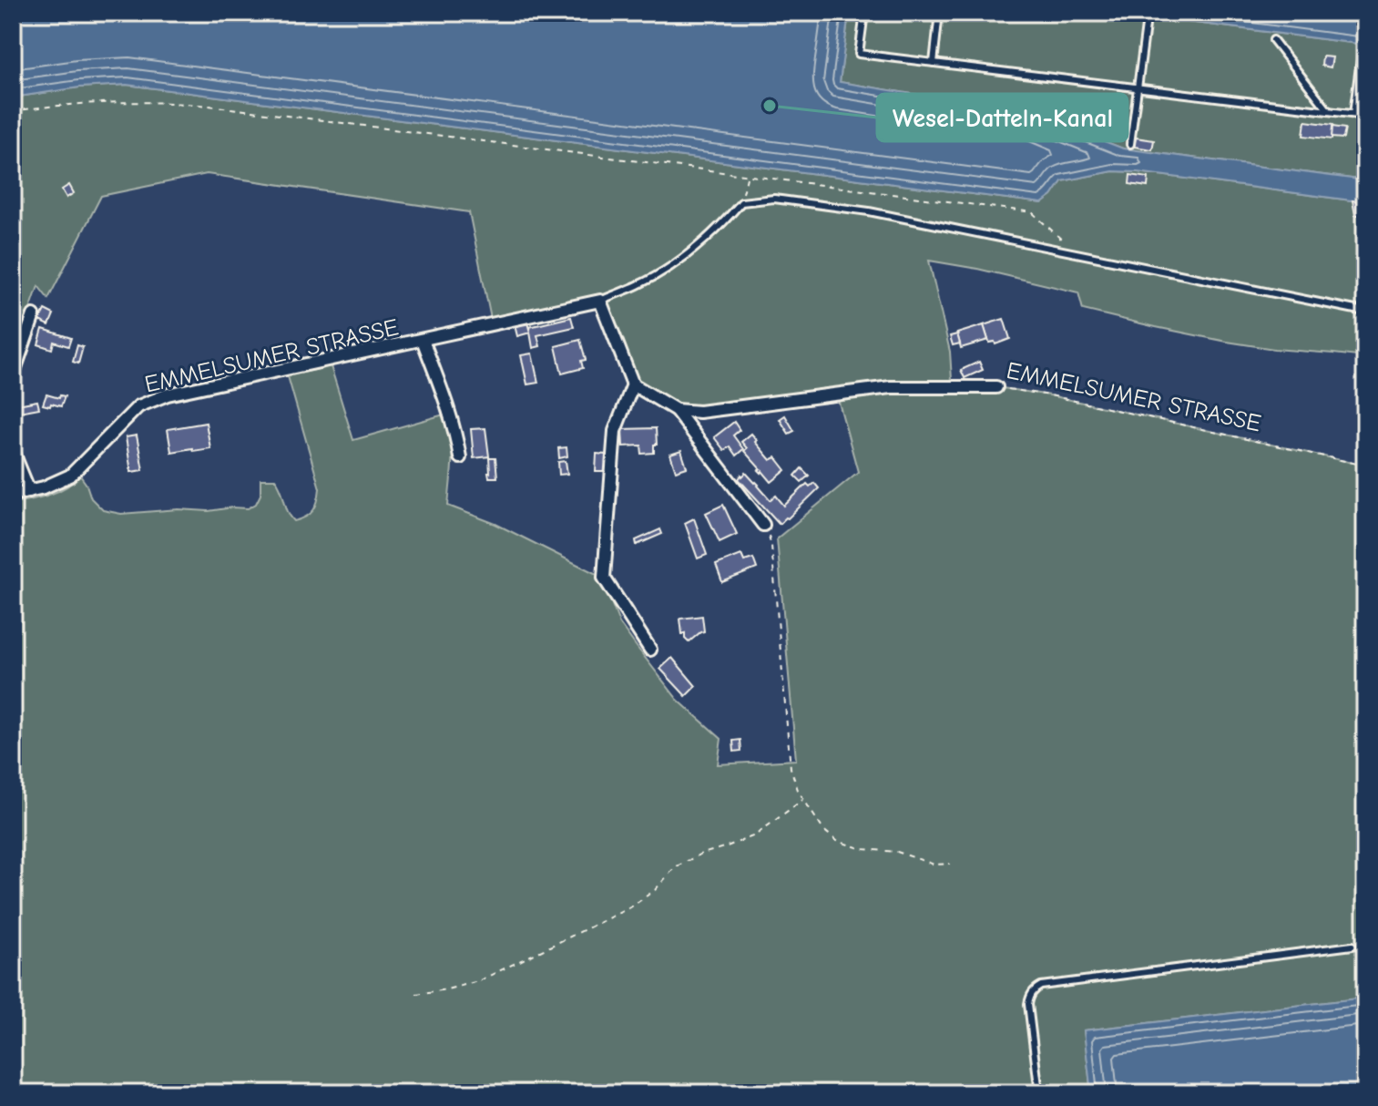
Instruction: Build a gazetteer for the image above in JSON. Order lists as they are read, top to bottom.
{
  "streets": {
    "street": ["EMMELSUMER STRASSE"]
  },
  "places": ["Wesel-Datteln-Kanal"]
}
